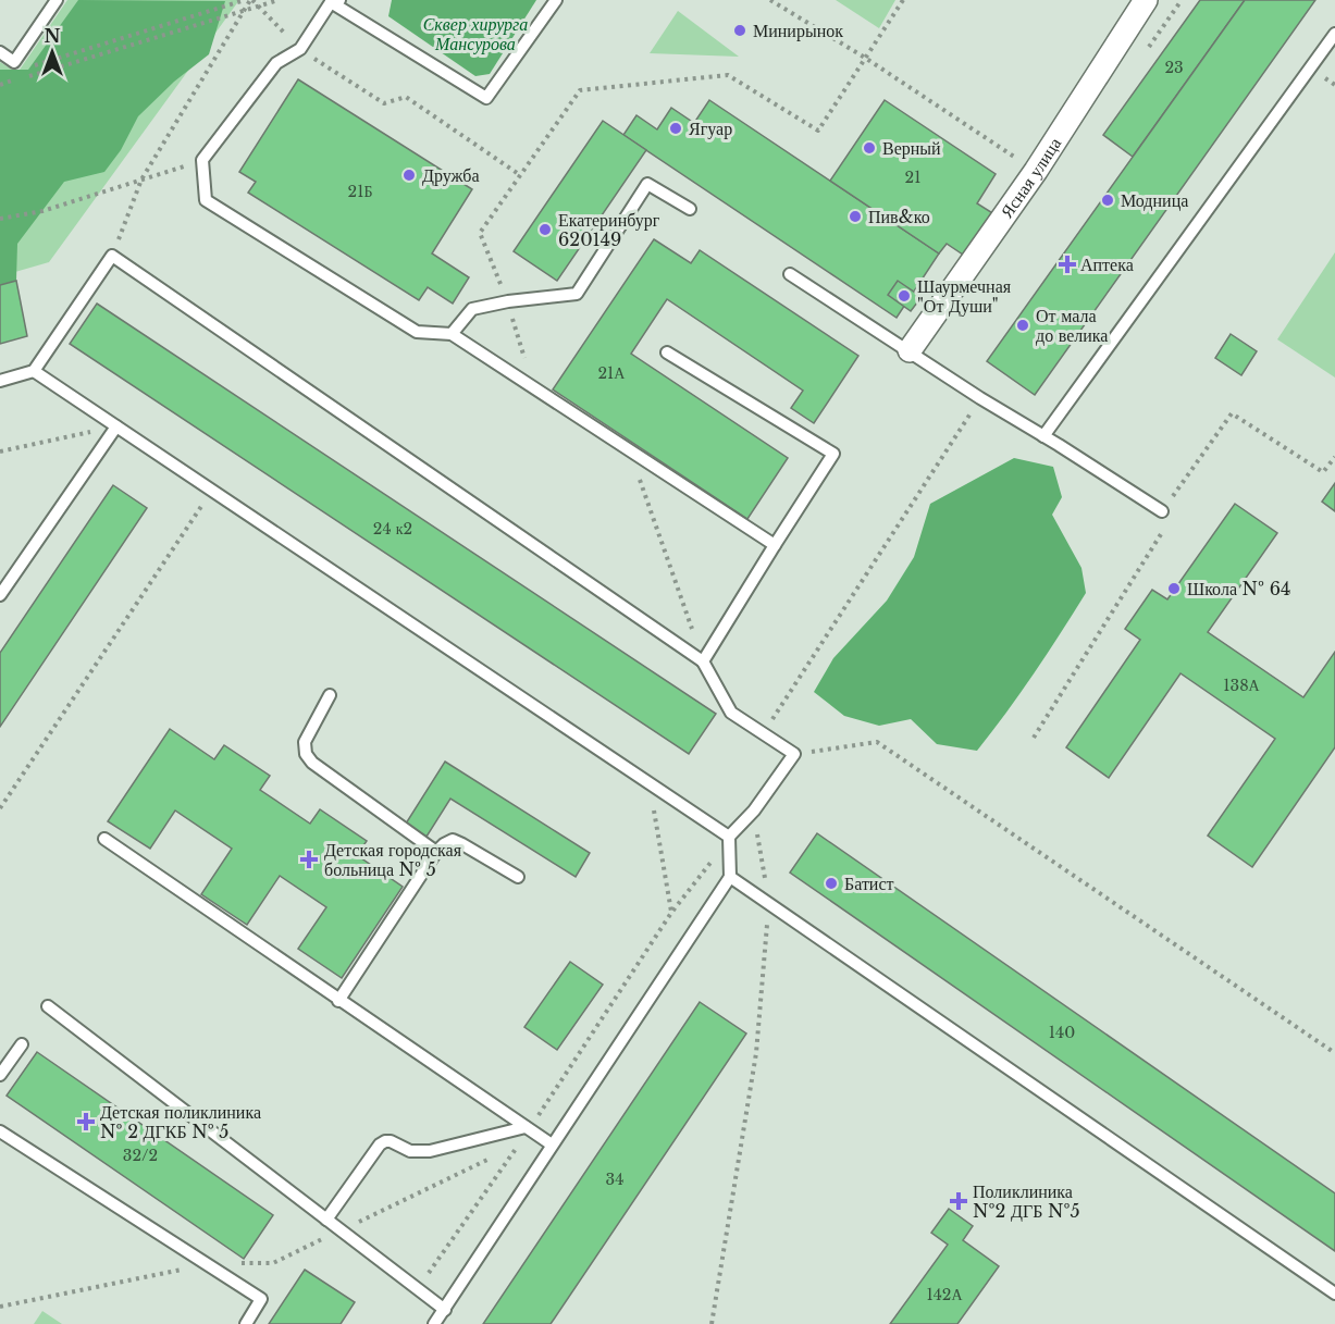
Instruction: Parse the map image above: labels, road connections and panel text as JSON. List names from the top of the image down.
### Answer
{
  "streets": {
    "street": ["Ясная улица"]
  },
  "parks": ["Сквер хирурга Мансурова"],
  "places": {
    "other": [
      "Минирынок",
      "Ягуар",
      "Верный",
      "Дружба",
      "Модница",
      "Пив&ко",
      "Екатеринбург 620149",
      "Шаурмечная \"От Души\"",
      "От мала до велика",
      "Школа № 64",
      "Батист"
    ],
    "health": [
      "Аптека",
      "Детская городская больница № 5",
      "Детская поликлиника № 2 ДГКБ № 5",
      "Поликлиника №2 ДГБ №5"
    ]
  },
  "house_numbers": [
    "23",
    "21",
    "21Б",
    "21А",
    "24 к2",
    "138А",
    "140",
    "32/2",
    "34",
    "142А"
  ],
  "north": "top"
}
